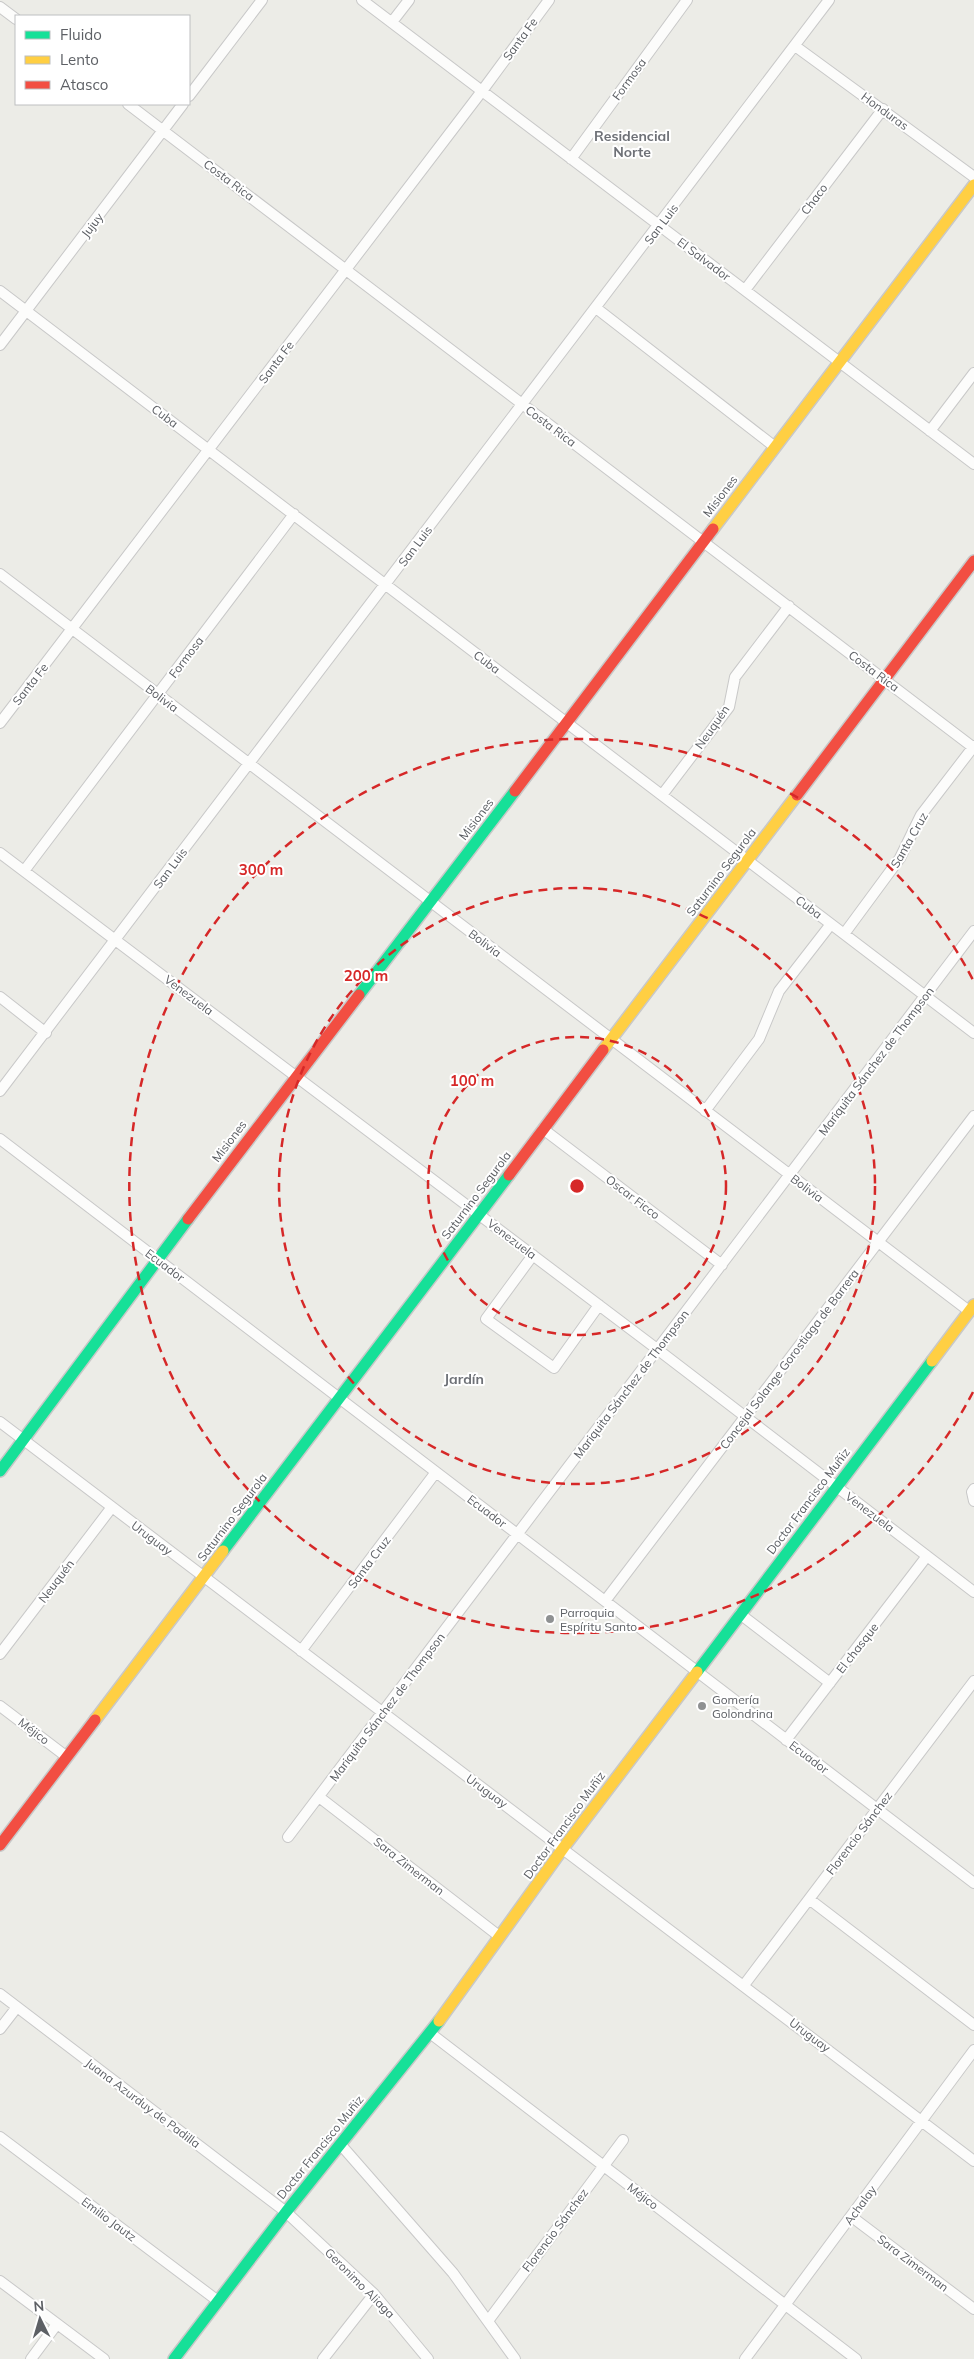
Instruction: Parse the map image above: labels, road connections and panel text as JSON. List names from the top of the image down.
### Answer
{
  "streets": {
    "street": [
      "Santa Fe",
      "Formosa",
      "Honduras",
      "Costa Rica",
      "Chaco",
      "San Luis",
      "Jujuy",
      "El Salvador",
      "Cuba",
      "Misiones",
      "Bolivia",
      "Neuquén",
      "Santa Cruz",
      "Saturnino Segurola",
      "Venezuela",
      "Mariquita Sánchez de Thompson",
      "Oscar Ficco",
      "Ecuador",
      "Concejal Solange Gorostiaga de Barrera",
      "Doctor Francisco Muñiz",
      "Uruguay",
      "El chasque",
      "Méjico",
      "Florencio Sánchez",
      "Sara Zimerman",
      "Juana Azurduy de Padilla",
      "Achalay",
      "Emilio Jautz",
      "Geronimo Aliaga"
    ]
  },
  "crossings": [
    ["Santa Fe", "Costa Rica"],
    ["Santa Fe", "El Salvador"],
    ["Santa Fe", "Cuba"],
    ["Santa Fe", "Bolivia"],
    ["Formosa", "El Salvador"],
    ["Formosa", "Cuba"],
    ["Formosa", "Bolivia"],
    ["Formosa", "Venezuela"],
    ["Honduras", "Chaco"],
    ["Honduras", "San Luis"],
    ["Costa Rica", "San Luis"],
    ["Costa Rica", "Jujuy"],
    ["Costa Rica", "Misiones"],
    ["Costa Rica", "Neuquén"],
    ["Costa Rica", "Santa Cruz"],
    ["Costa Rica", "Saturnino Segurola"],
    ["Chaco", "El Salvador"],
    ["San Luis", "El Salvador"],
    ["San Luis", "Cuba"],
    ["San Luis", "Bolivia"],
    ["San Luis", "Venezuela"],
    ["Jujuy", "Cuba"],
    ["El Salvador", "Misiones"],
    ["Cuba", "Misiones"],
    ["Cuba", "Neuquén"],
    ["Cuba", "Santa Cruz"],
    ["Cuba", "Saturnino Segurola"],
    ["Cuba", "Mariquita Sánchez de Thompson"],
    ["Misiones", "Bolivia"],
    ["Misiones", "Venezuela"],
    ["Misiones", "Ecuador"],
    ["Misiones", "Uruguay"],
    ["Bolivia", "Saturnino Segurola"],
    ["Bolivia", "Mariquita Sánchez de Thompson"],
    ["Bolivia", "Concejal Solange Gorostiaga de Barrera"],
    ["Bolivia", "Doctor Francisco Muñiz"],
    ["Neuquén", "Uruguay"],
    ["Santa Cruz", "Ecuador"],
    ["Santa Cruz", "Uruguay"],
    ["Saturnino Segurola", "Venezuela"],
    ["Saturnino Segurola", "Oscar Ficco"],
    ["Saturnino Segurola", "Ecuador"],
    ["Saturnino Segurola", "Uruguay"],
    ["Saturnino Segurola", "Méjico"],
    ["Venezuela", "Mariquita Sánchez de Thompson"],
    ["Venezuela", "Concejal Solange Gorostiaga de Barrera"],
    ["Venezuela", "Doctor Francisco Muñiz"],
    ["Venezuela", "El chasque"],
    ["Mariquita Sánchez de Thompson", "Oscar Ficco"],
    ["Mariquita Sánchez de Thompson", "Ecuador"],
    ["Mariquita Sánchez de Thompson", "Uruguay"],
    ["Mariquita Sánchez de Thompson", "Sara Zimerman"],
    ["Ecuador", "Concejal Solange Gorostiaga de Barrera"],
    ["Ecuador", "Doctor Francisco Muñiz"],
    ["Ecuador", "El chasque"],
    ["Ecuador", "Florencio Sánchez"],
    ["Doctor Francisco Muñiz", "Uruguay"],
    ["Doctor Francisco Muñiz", "Méjico"],
    ["Doctor Francisco Muñiz", "Sara Zimerman"],
    ["Doctor Francisco Muñiz", "Juana Azurduy de Padilla"],
    ["Doctor Francisco Muñiz", "Emilio Jautz"],
    ["Doctor Francisco Muñiz", "Geronimo Aliaga"],
    ["Uruguay", "Florencio Sánchez"],
    ["Uruguay", "Achalay"],
    ["Méjico", "Florencio Sánchez"],
    ["Méjico", "Achalay"],
    ["Sara Zimerman", "Achalay"],
    ["Juana Azurduy de Padilla", "Geronimo Aliaga"]
  ],
  "districts": ["Residencial Norte", "Jardín"],
  "places": ["Parroquia Espíritu Santo", "Gomería Golondrina"],
  "legend": ["Fluido", "Lento", "Atasco"],
  "north": "top",
  "rings": ["300 m", "200 m", "100 m"]
}
